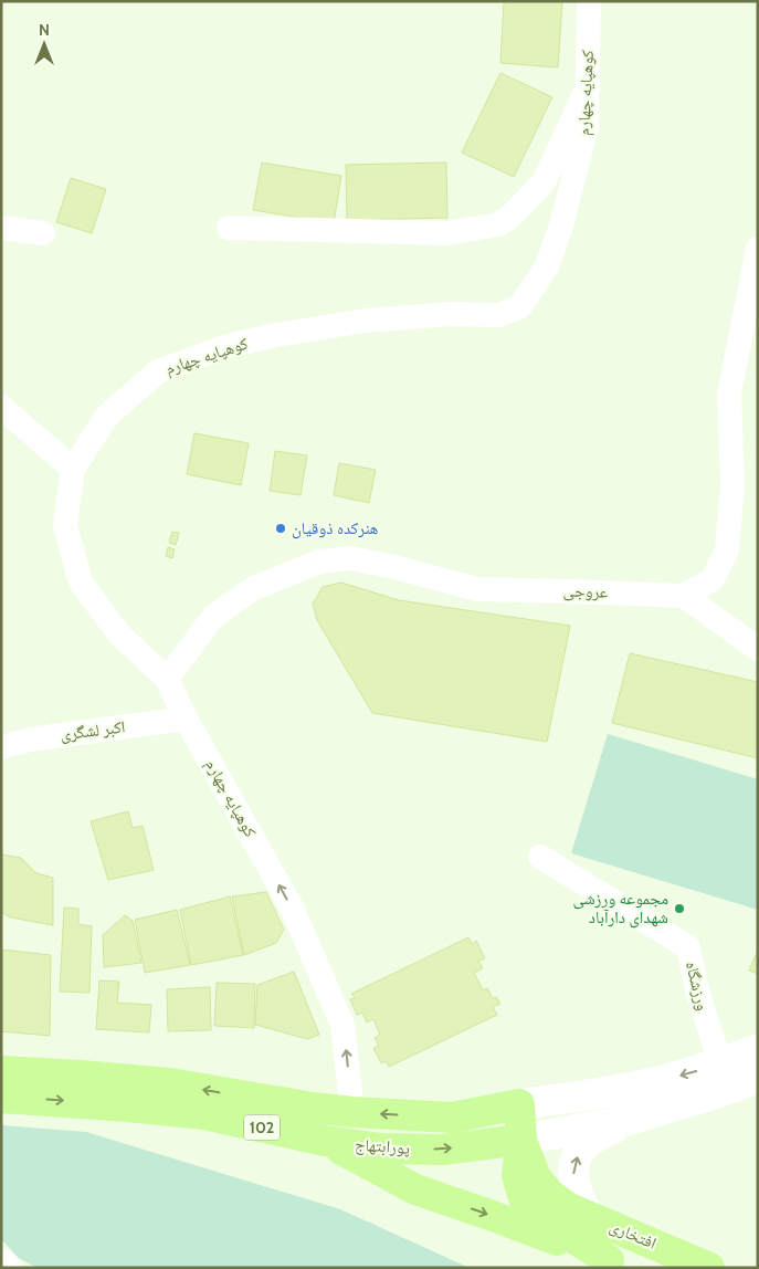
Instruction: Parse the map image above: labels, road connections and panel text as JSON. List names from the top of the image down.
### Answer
{
  "streets": {
    "main road": ["102", "پورابتهاج", "افتخاری"],
    "street": [
      "کوهپایه چهارم",
      "عروجی",
      "اکبر لشگری",
      "ورزشگاه"
    ]
  },
  "crossings": [
    ["کوهپایه چهارم", "عروجی"],
    ["کوهپایه چهارم", "اکبر لشگری"],
    ["کوهپایه چهارم", "پورابتهاج"],
    ["ورزشگاه", "پورابتهاج"],
    ["پورابتهاج", "افتخاری"]
  ],
  "places": ["هنرکده ذوقیان", "مجموعه ورزشی شهدای دارآباد"],
  "north": "top"
}
